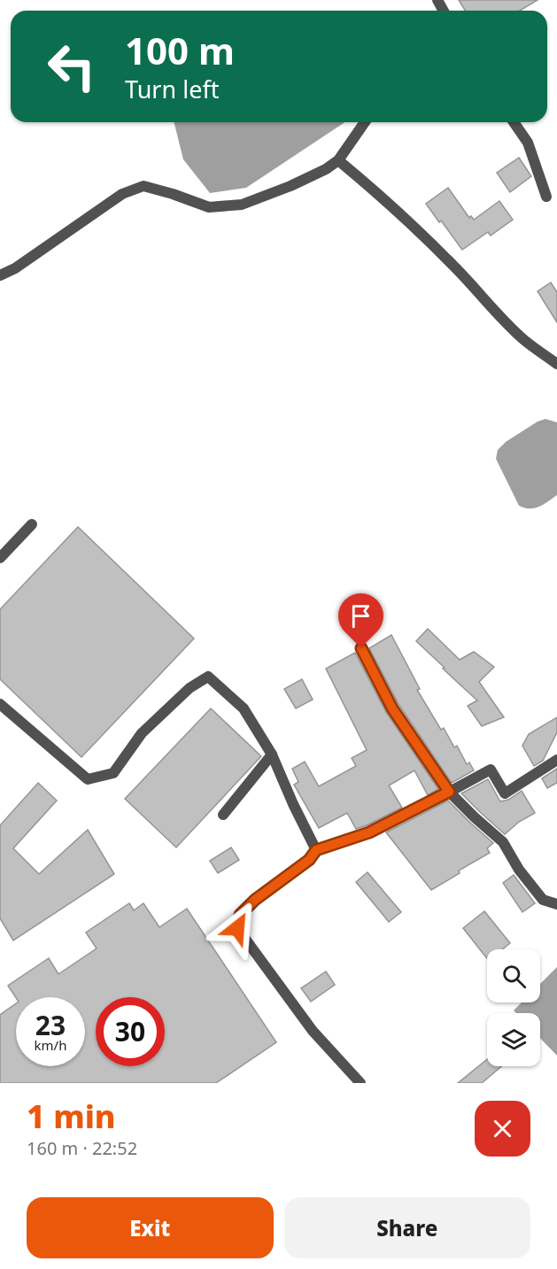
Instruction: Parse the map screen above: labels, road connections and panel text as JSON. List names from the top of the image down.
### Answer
{
  "page": {
    "turn": ["100 m", "Turn left"],
    "speed": "23 km/h",
    "limit": "30",
    "heading": ["1 min", "160 m · 22:52"],
    "buttons": ["Exit", "Share"]
  }
}
